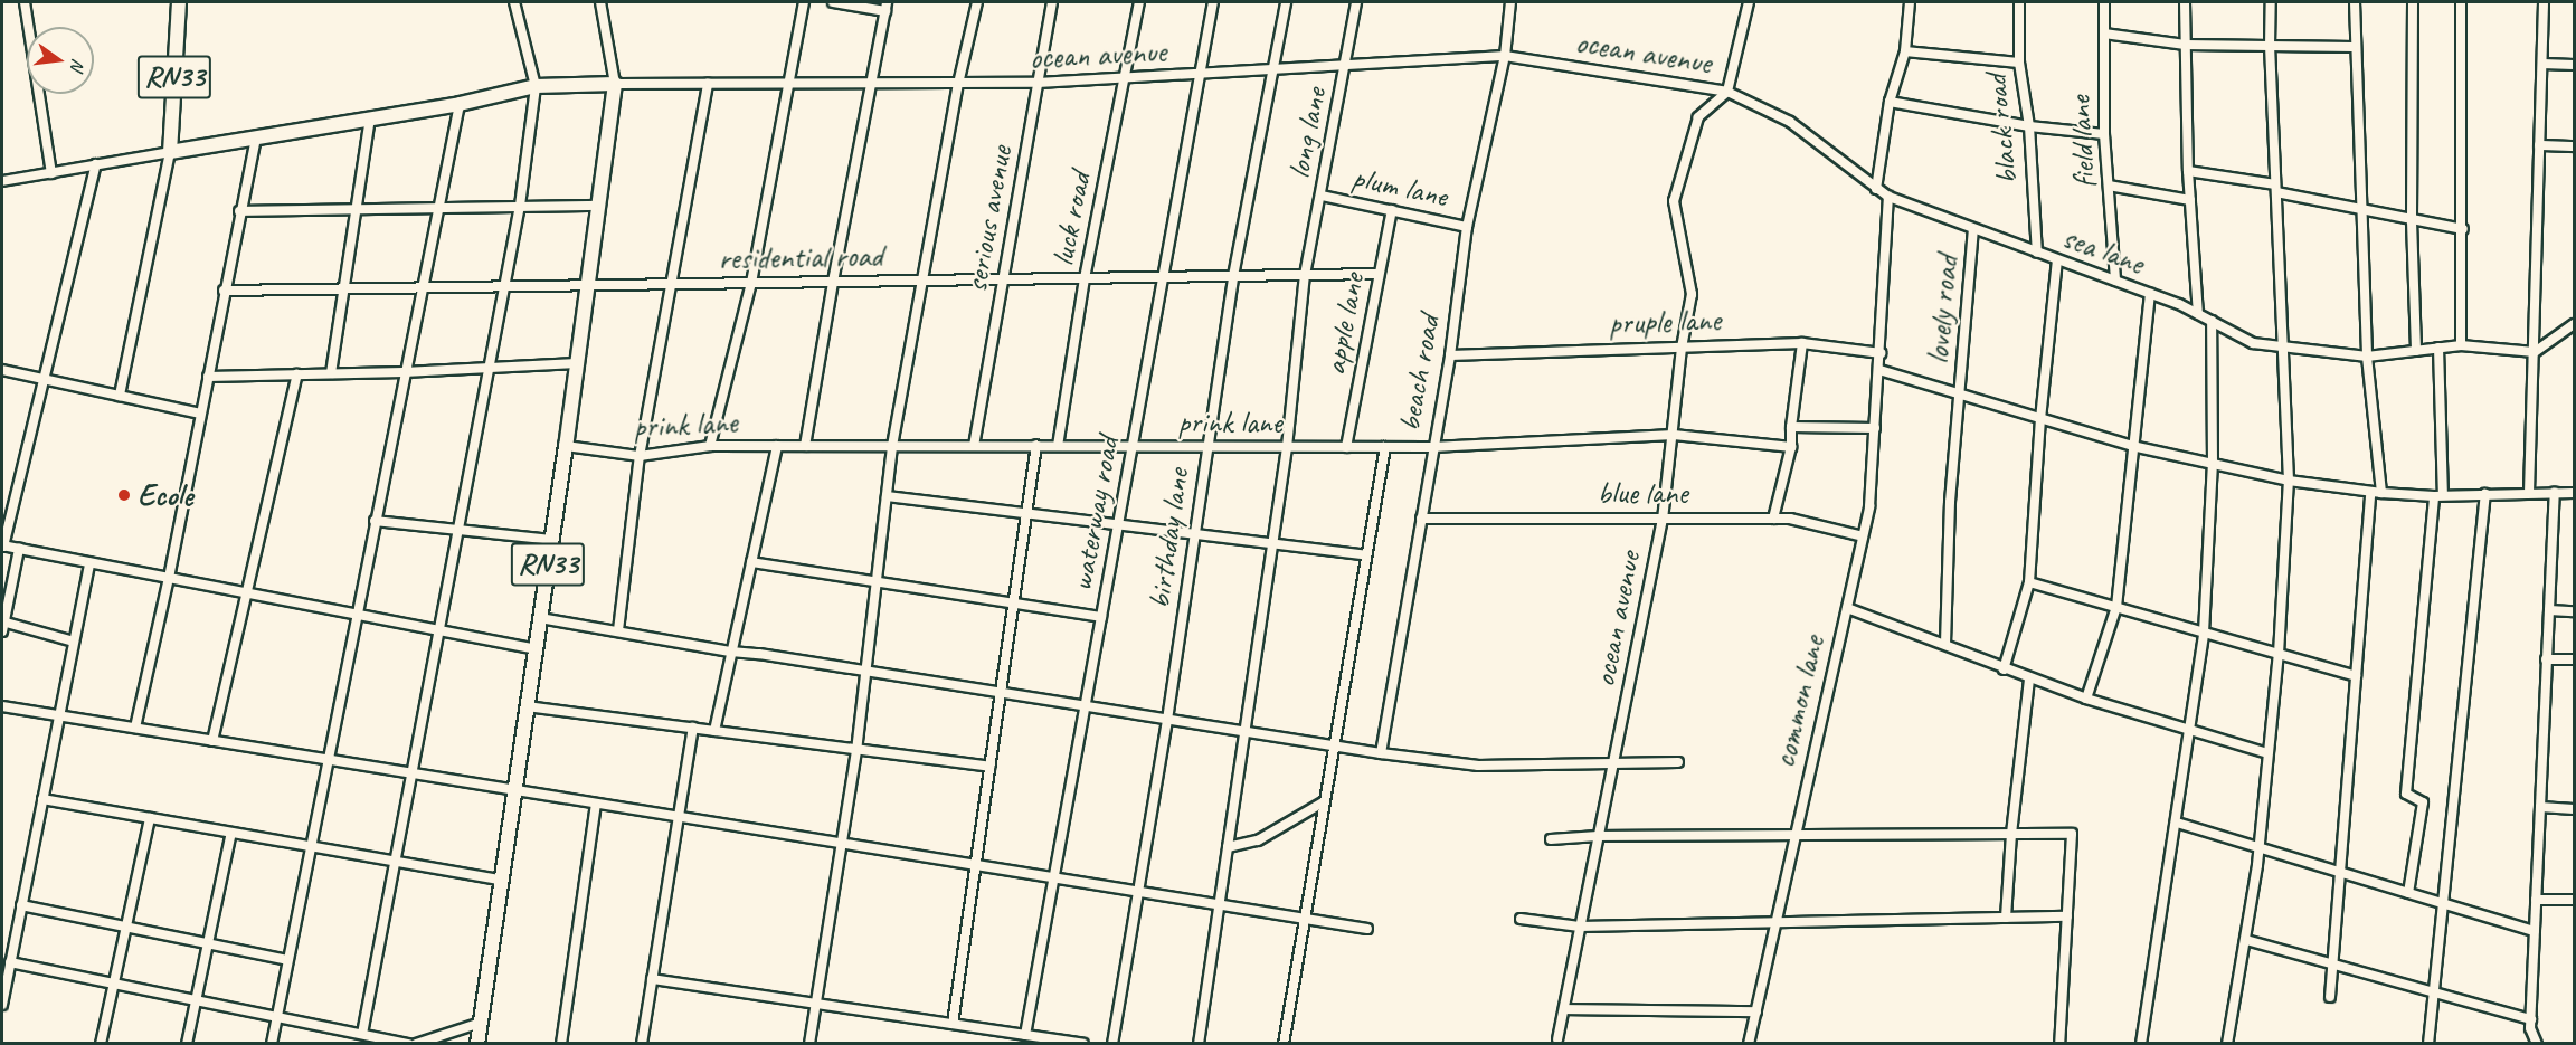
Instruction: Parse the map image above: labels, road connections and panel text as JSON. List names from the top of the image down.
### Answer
{
  "streets": {
    "main road": ["RN33"],
    "street": [
      "ocean avenue",
      "black road",
      "long lane",
      "field lane",
      "plum lane",
      "serious avenue",
      "luck road",
      "sea lane",
      "residential road",
      "lovely road",
      "pruple lane",
      "apple lane",
      "beach road",
      "prink lane",
      "blue lane",
      "waterway road",
      "birthday lane",
      "common lane"
    ]
  },
  "crossings": [
    ["ocean avenue", "RN33"],
    ["ocean avenue", "long lane"],
    ["ocean avenue", "serious avenue"],
    ["ocean avenue", "luck road"],
    ["ocean avenue", "sea lane"],
    ["ocean avenue", "pruple lane"],
    ["ocean avenue", "beach road"],
    ["ocean avenue", "prink lane"],
    ["ocean avenue", "blue lane"],
    ["ocean avenue", "waterway road"],
    ["ocean avenue", "birthday lane"],
    ["RN33", "residential road"],
    ["RN33", "prink lane"],
    ["black road", "sea lane"],
    ["long lane", "plum lane"],
    ["long lane", "residential road"],
    ["long lane", "prink lane"],
    ["field lane", "sea lane"],
    ["plum lane", "apple lane"],
    ["plum lane", "beach road"],
    ["serious avenue", "residential road"],
    ["serious avenue", "prink lane"],
    ["luck road", "residential road"],
    ["luck road", "prink lane"],
    ["sea lane", "lovely road"],
    ["sea lane", "common lane"],
    ["residential road", "apple lane"],
    ["residential road", "waterway road"],
    ["residential road", "birthday lane"],
    ["pruple lane", "beach road"],
    ["pruple lane", "common lane"],
    ["apple lane", "prink lane"],
    ["beach road", "prink lane"],
    ["beach road", "blue lane"],
    ["prink lane", "waterway road"],
    ["prink lane", "birthday lane"],
    ["blue lane", "common lane"]
  ],
  "places": ["Ecole"],
  "north": "right"
}
